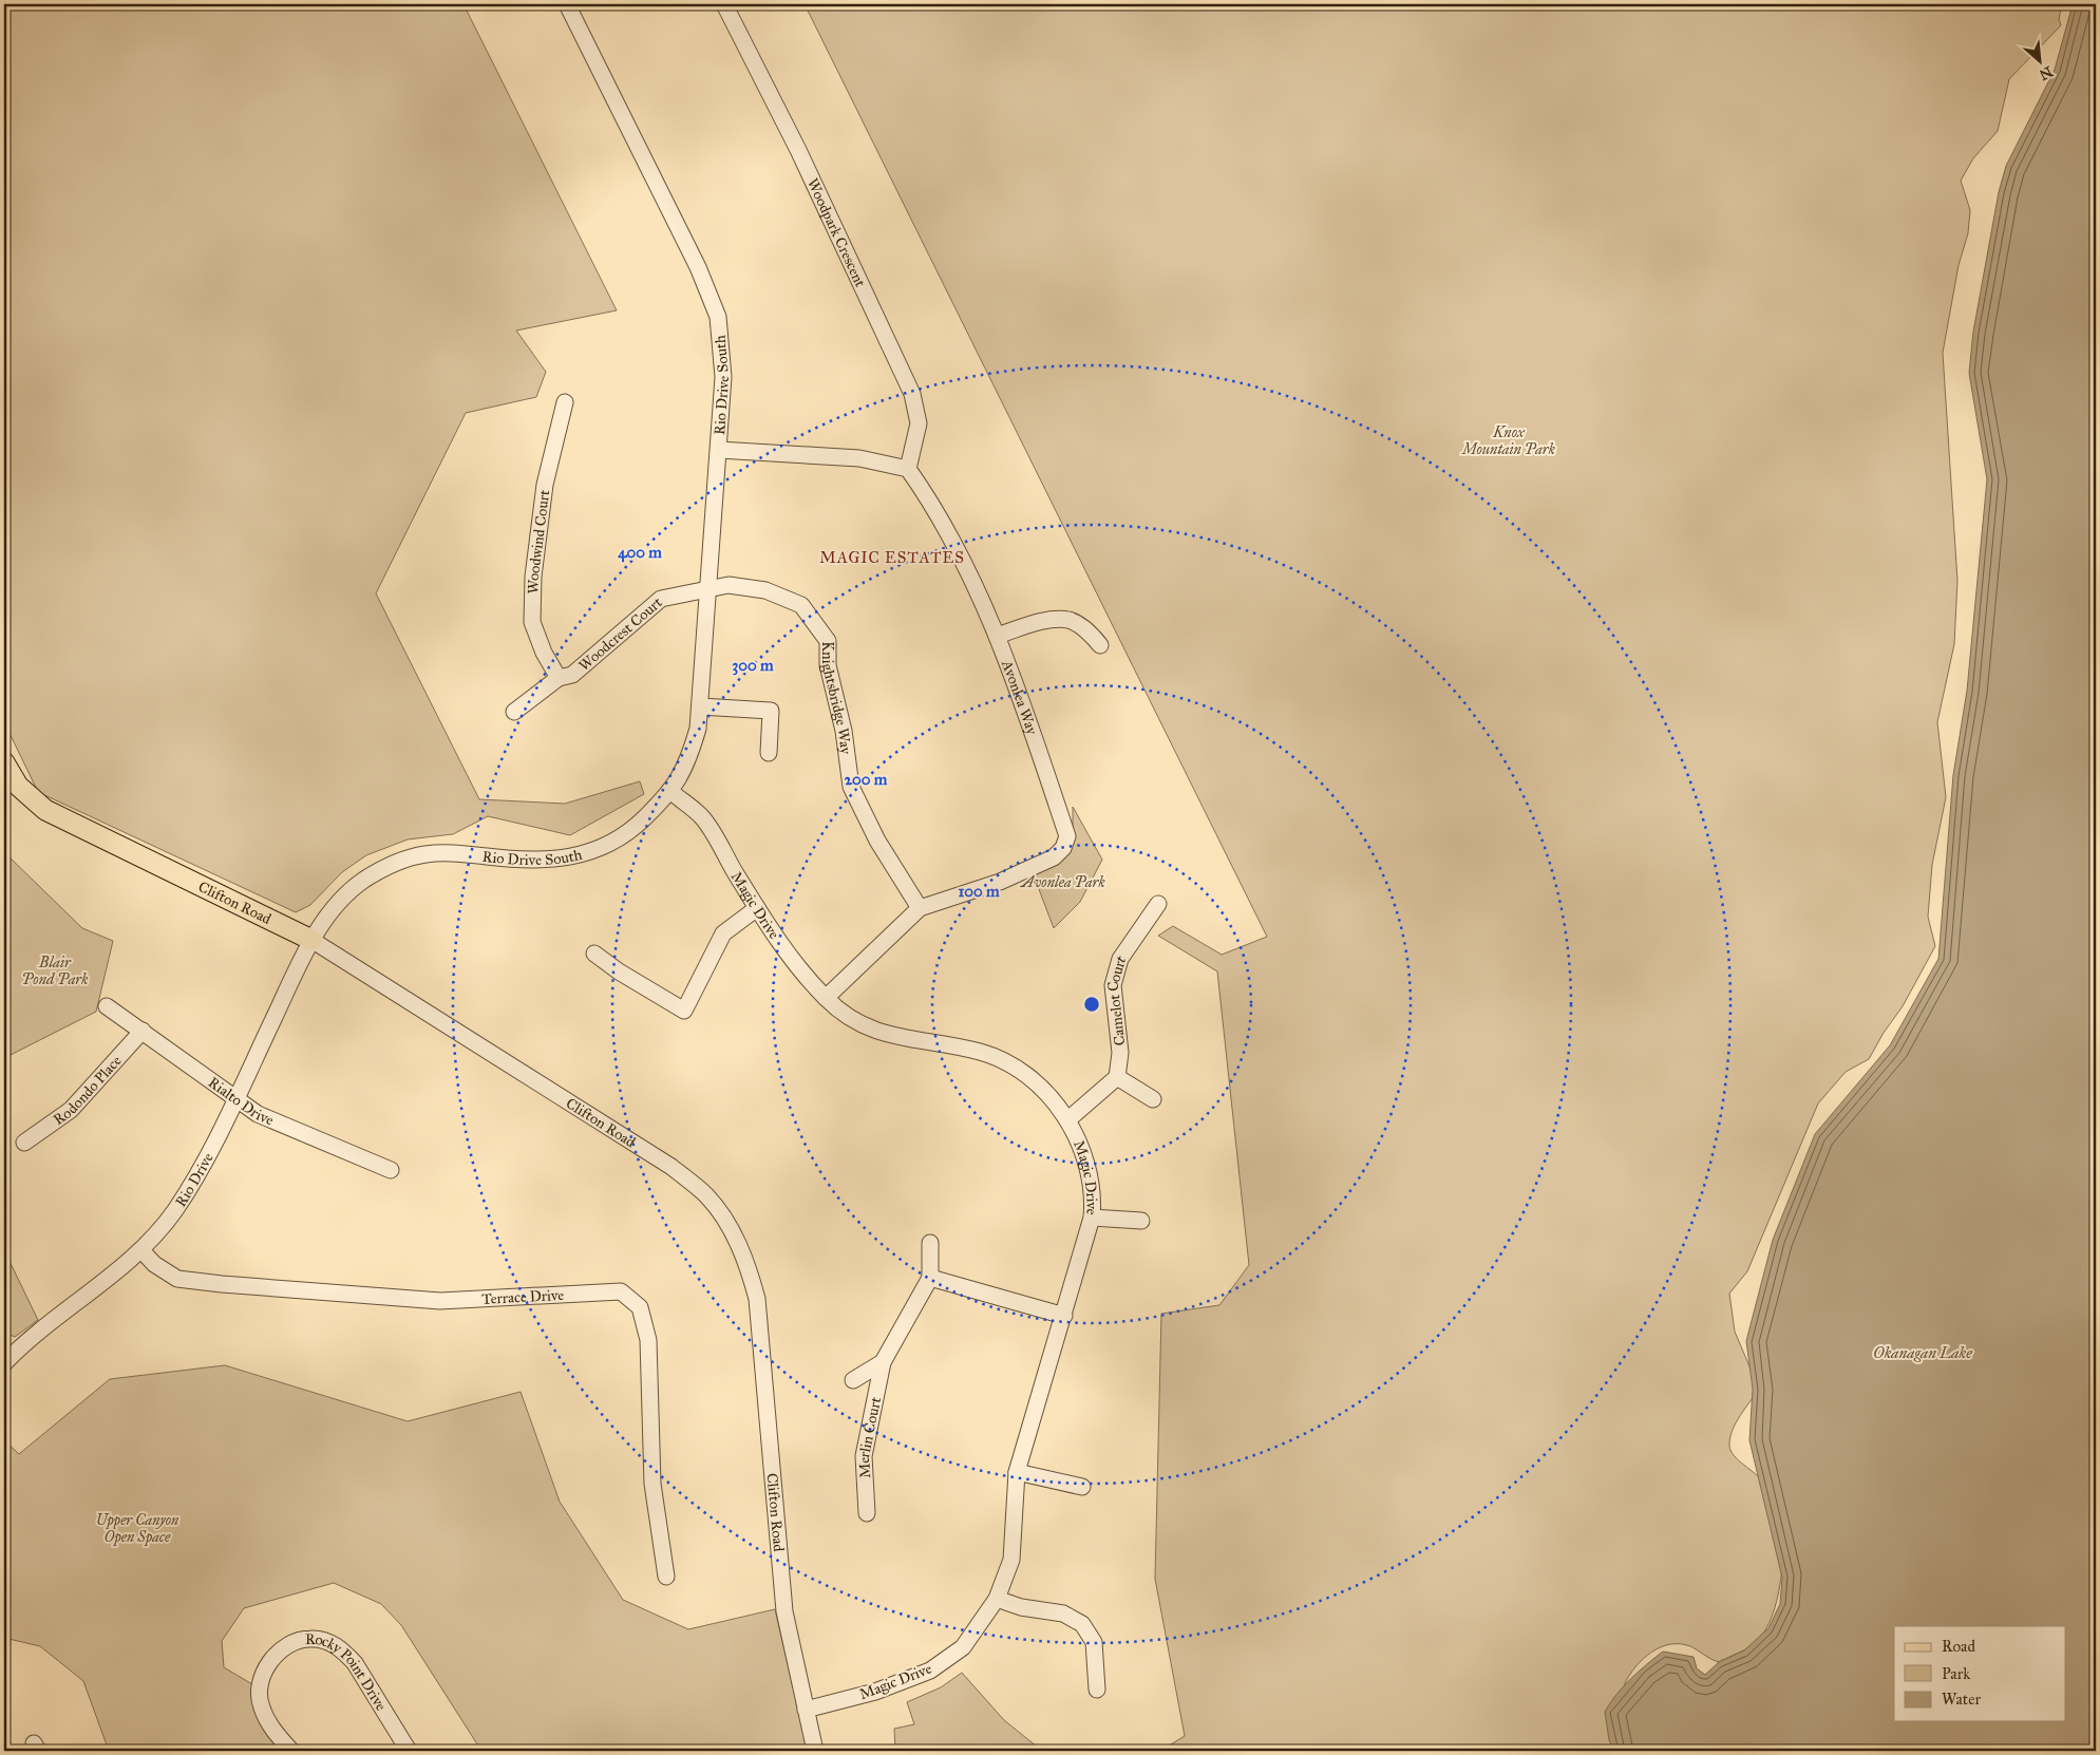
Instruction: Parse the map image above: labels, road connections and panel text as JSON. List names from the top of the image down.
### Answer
{
  "streets": {
    "main road": ["Clifton Road"],
    "street": [
      "Woodpark Crescent",
      "Rio Drive South",
      "Woodwind Court",
      "Woodcrest Court",
      "Knightsbridge Way",
      "Avonlea Way",
      "Magic Drive",
      "Camelot Court",
      "Rodondo Place",
      "Rialto Drive",
      "Rio Drive",
      "Terrace Drive",
      "Merlin Court",
      "Rocky Point Drive"
    ]
  },
  "crossings": [
    ["Woodpark Crescent", "Avonlea Way"],
    ["Rio Drive South", "Woodcrest Court"],
    ["Rio Drive South", "Knightsbridge Way"],
    ["Rio Drive South", "Clifton Road"],
    ["Rio Drive South", "Magic Drive"],
    ["Rio Drive South", "Rio Drive"],
    ["Woodwind Court", "Woodcrest Court"],
    ["Woodcrest Court", "Knightsbridge Way"],
    ["Knightsbridge Way", "Avonlea Way"],
    ["Avonlea Way", "Magic Drive"],
    ["Clifton Road", "Magic Drive"],
    ["Clifton Road", "Rio Drive"],
    ["Rodondo Place", "Rialto Drive"],
    ["Rialto Drive", "Rio Drive"],
    ["Rio Drive", "Terrace Drive"]
  ],
  "districts": ["MAGIC ESTATES"],
  "water": ["Okanagan Lake"],
  "parks": [
    "Knox Mountain Park",
    "Avonlea Park",
    "Blair Pond Park",
    "Upper Canyon Open Space"
  ],
  "legend": ["Road", "Park", "Water"],
  "north": "bottom right",
  "rings": [
    "400 m",
    "300 m",
    "200 m",
    "100 m"
  ]
}
